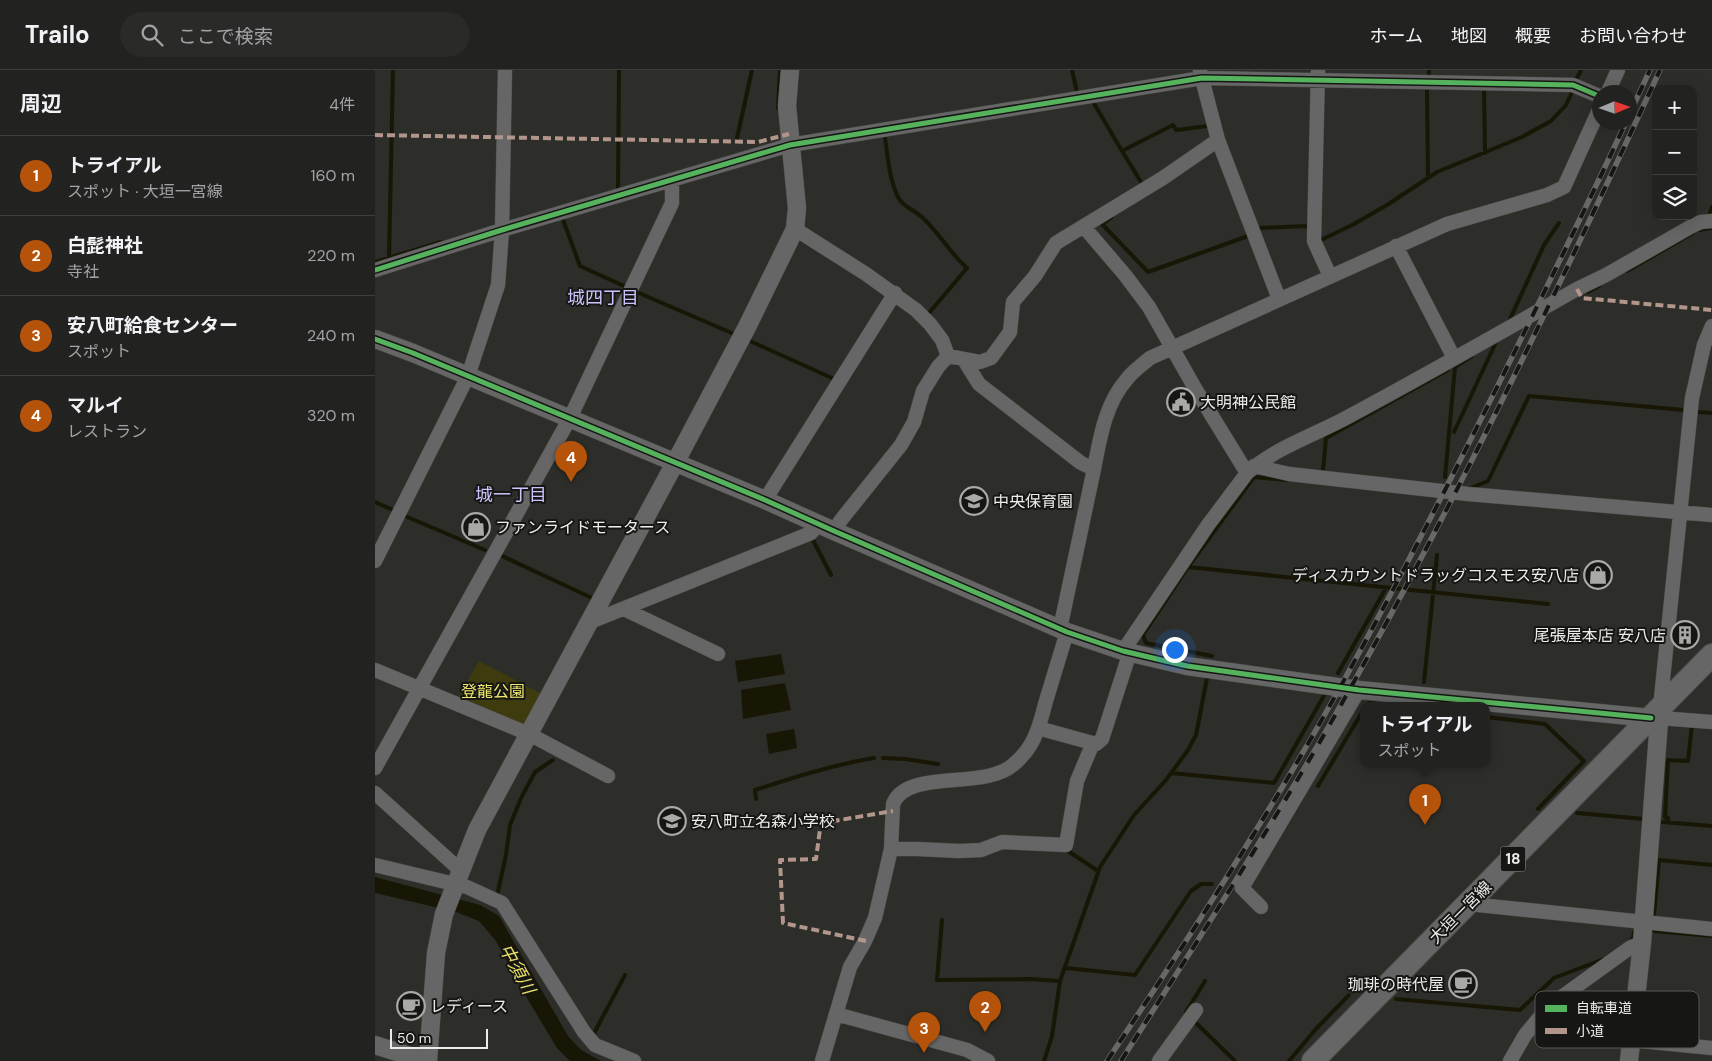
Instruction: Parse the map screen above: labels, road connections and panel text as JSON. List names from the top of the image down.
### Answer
{
  "streets": {
    "main road": ["18", "大垣一宮線"]
  },
  "districts": ["城四丁目", "城一丁目"],
  "water": ["中須川"],
  "parks": ["登龍公園"],
  "places": {
    "public building": ["大明神公民館"],
    "school or university": ["中央保育園", "安八町立名森小学校"],
    "shop": ["ファンライドモータース", "ディスカウントドラッグコスモス安八店"],
    "building": ["尾張屋本店 安八店"],
    "cafe": ["珈琲の時代屋", "レディース"]
  },
  "legend": ["自転車道", "小道"],
  "scale_bar": "50 m",
  "north": "right",
  "page": {
    "header": "Trailo",
    "search": "ここで検索",
    "nav": [
      "ホーム",
      "地図",
      "概要",
      "お問い合わせ"
    ],
    "heading": ["周辺", "4件"],
    "map_buttons": ["+", "−"],
    "list": [
      {
        "mark": "1",
        "name": "トライアル",
        "note": "スポット · 大垣一宮線",
        "value": "160 m"
      },
      {
        "mark": "2",
        "name": "白髭神社",
        "note": "寺社",
        "value": "220 m"
      },
      {
        "mark": "3",
        "name": "安八町給食センター",
        "note": "スポット",
        "value": "240 m"
      },
      {
        "mark": "4",
        "name": "マルイ",
        "note": "レストラン",
        "value": "320 m"
      }
    ],
    "pins": [
      "4",
      "1",
      "2",
      "3"
    ],
    "popup": ["トライアル", "スポット"],
    "scale": "50 m"
  }
}
